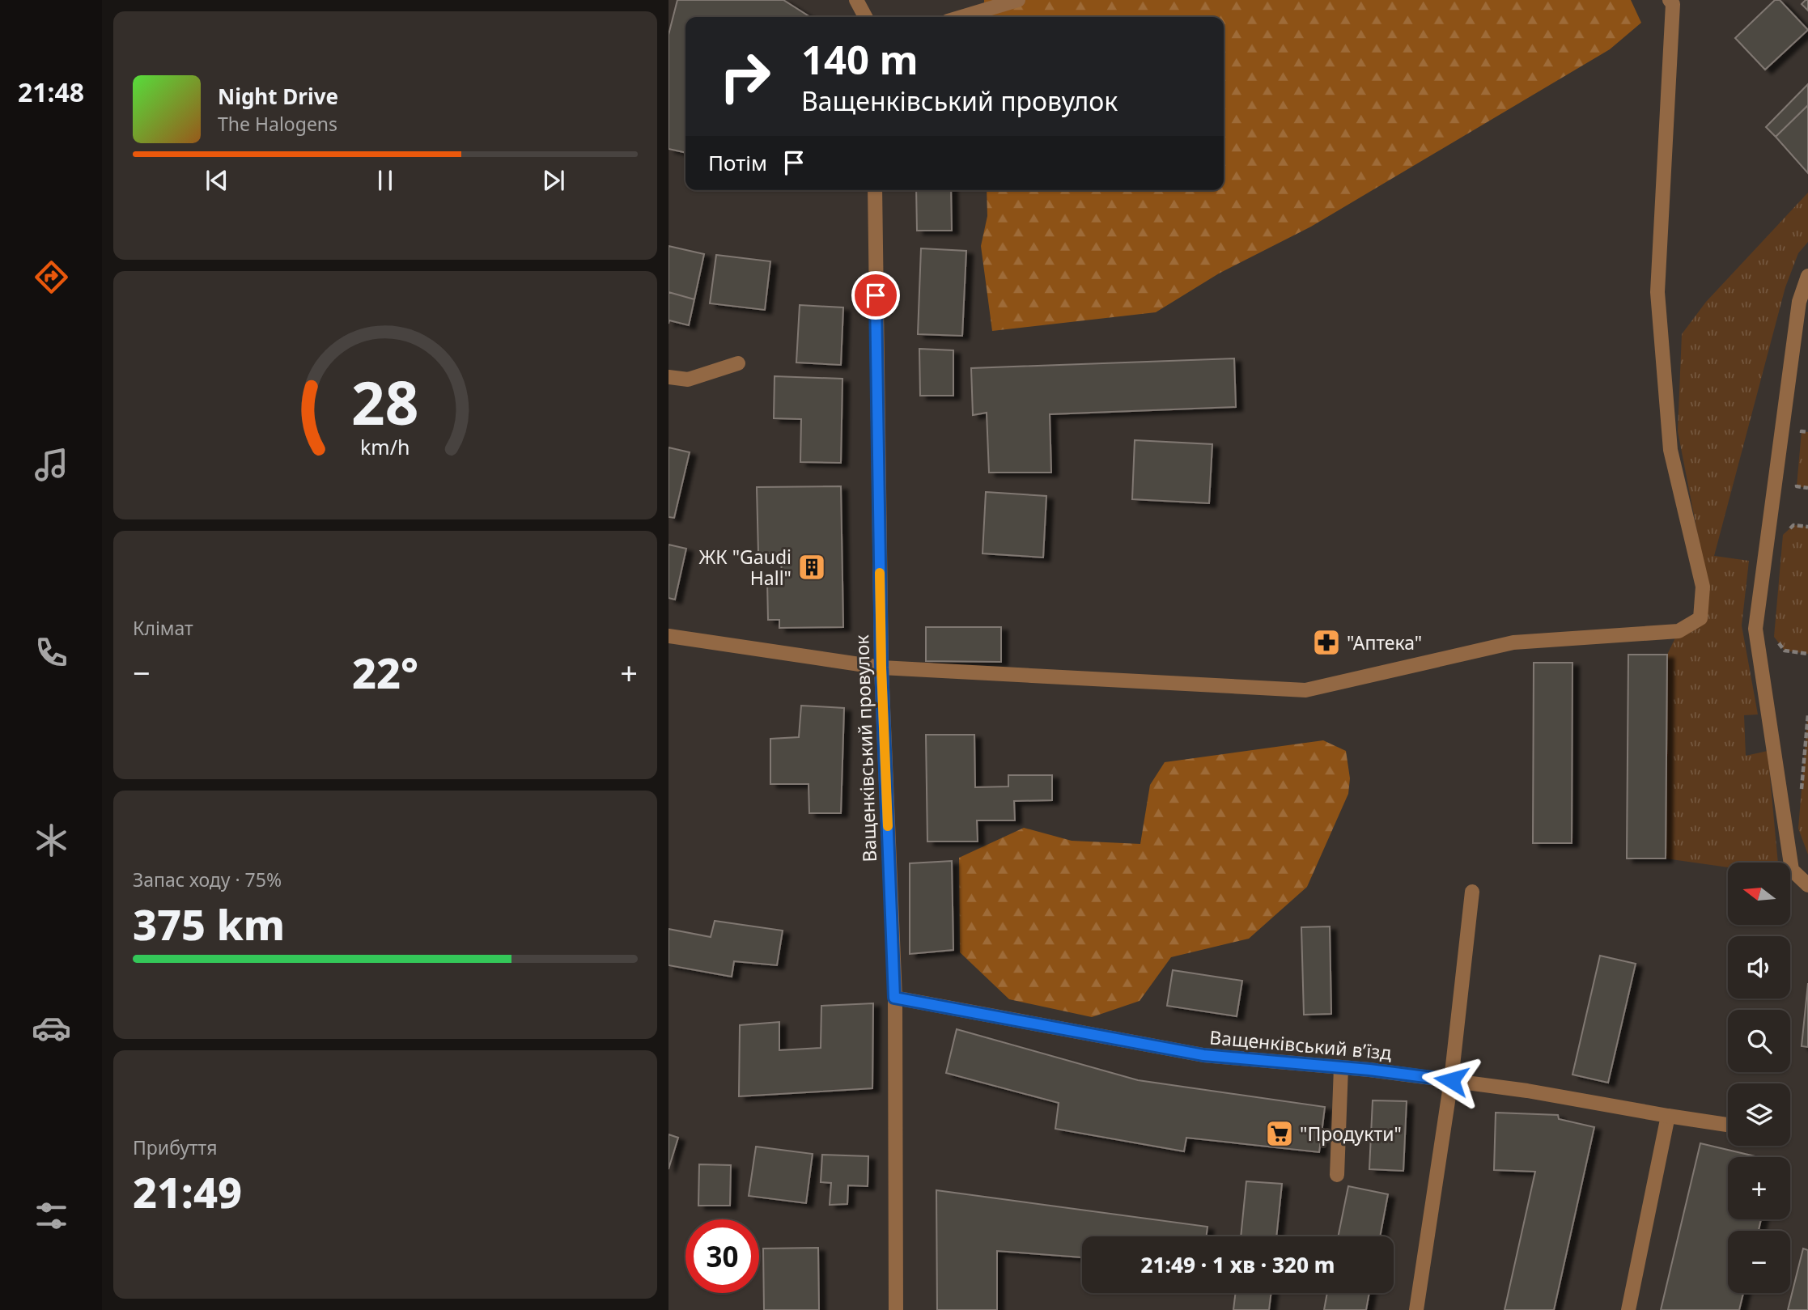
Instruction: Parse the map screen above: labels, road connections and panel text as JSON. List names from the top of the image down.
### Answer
{
  "streets": {
    "street": ["Ващенківський провулок", "Ващенківський в’їзд"]
  },
  "crossings": [
    ["Ващенківський провулок", "Ващенківський в’їзд"]
  ],
  "places": {
    "building": ["ЖК \"Gaudi Hall\""],
    "pharmacy": ["\"Аптека\""],
    "supermarket": ["\"Продукти\""]
  },
  "north": "left",
  "page": {
    "tabs": "21:48",
    "turn": ["140 m", "Ващенківський провулок"],
    "song": ["Night Drive", "The Halogens"],
    "then": "Потім",
    "tile": [
      "Клімат",
      ["Запас ходу · 75%", "375 km"],
      ["Прибуття", "21:49"]
    ],
    "heat": ["−", "22°", "+"],
    "map_buttons": ["+", "−"],
    "limit": "30",
    "trip": "21:49 · 1 хв · 320 m",
    "gauge": ["28", "km/h"]
  }
}
